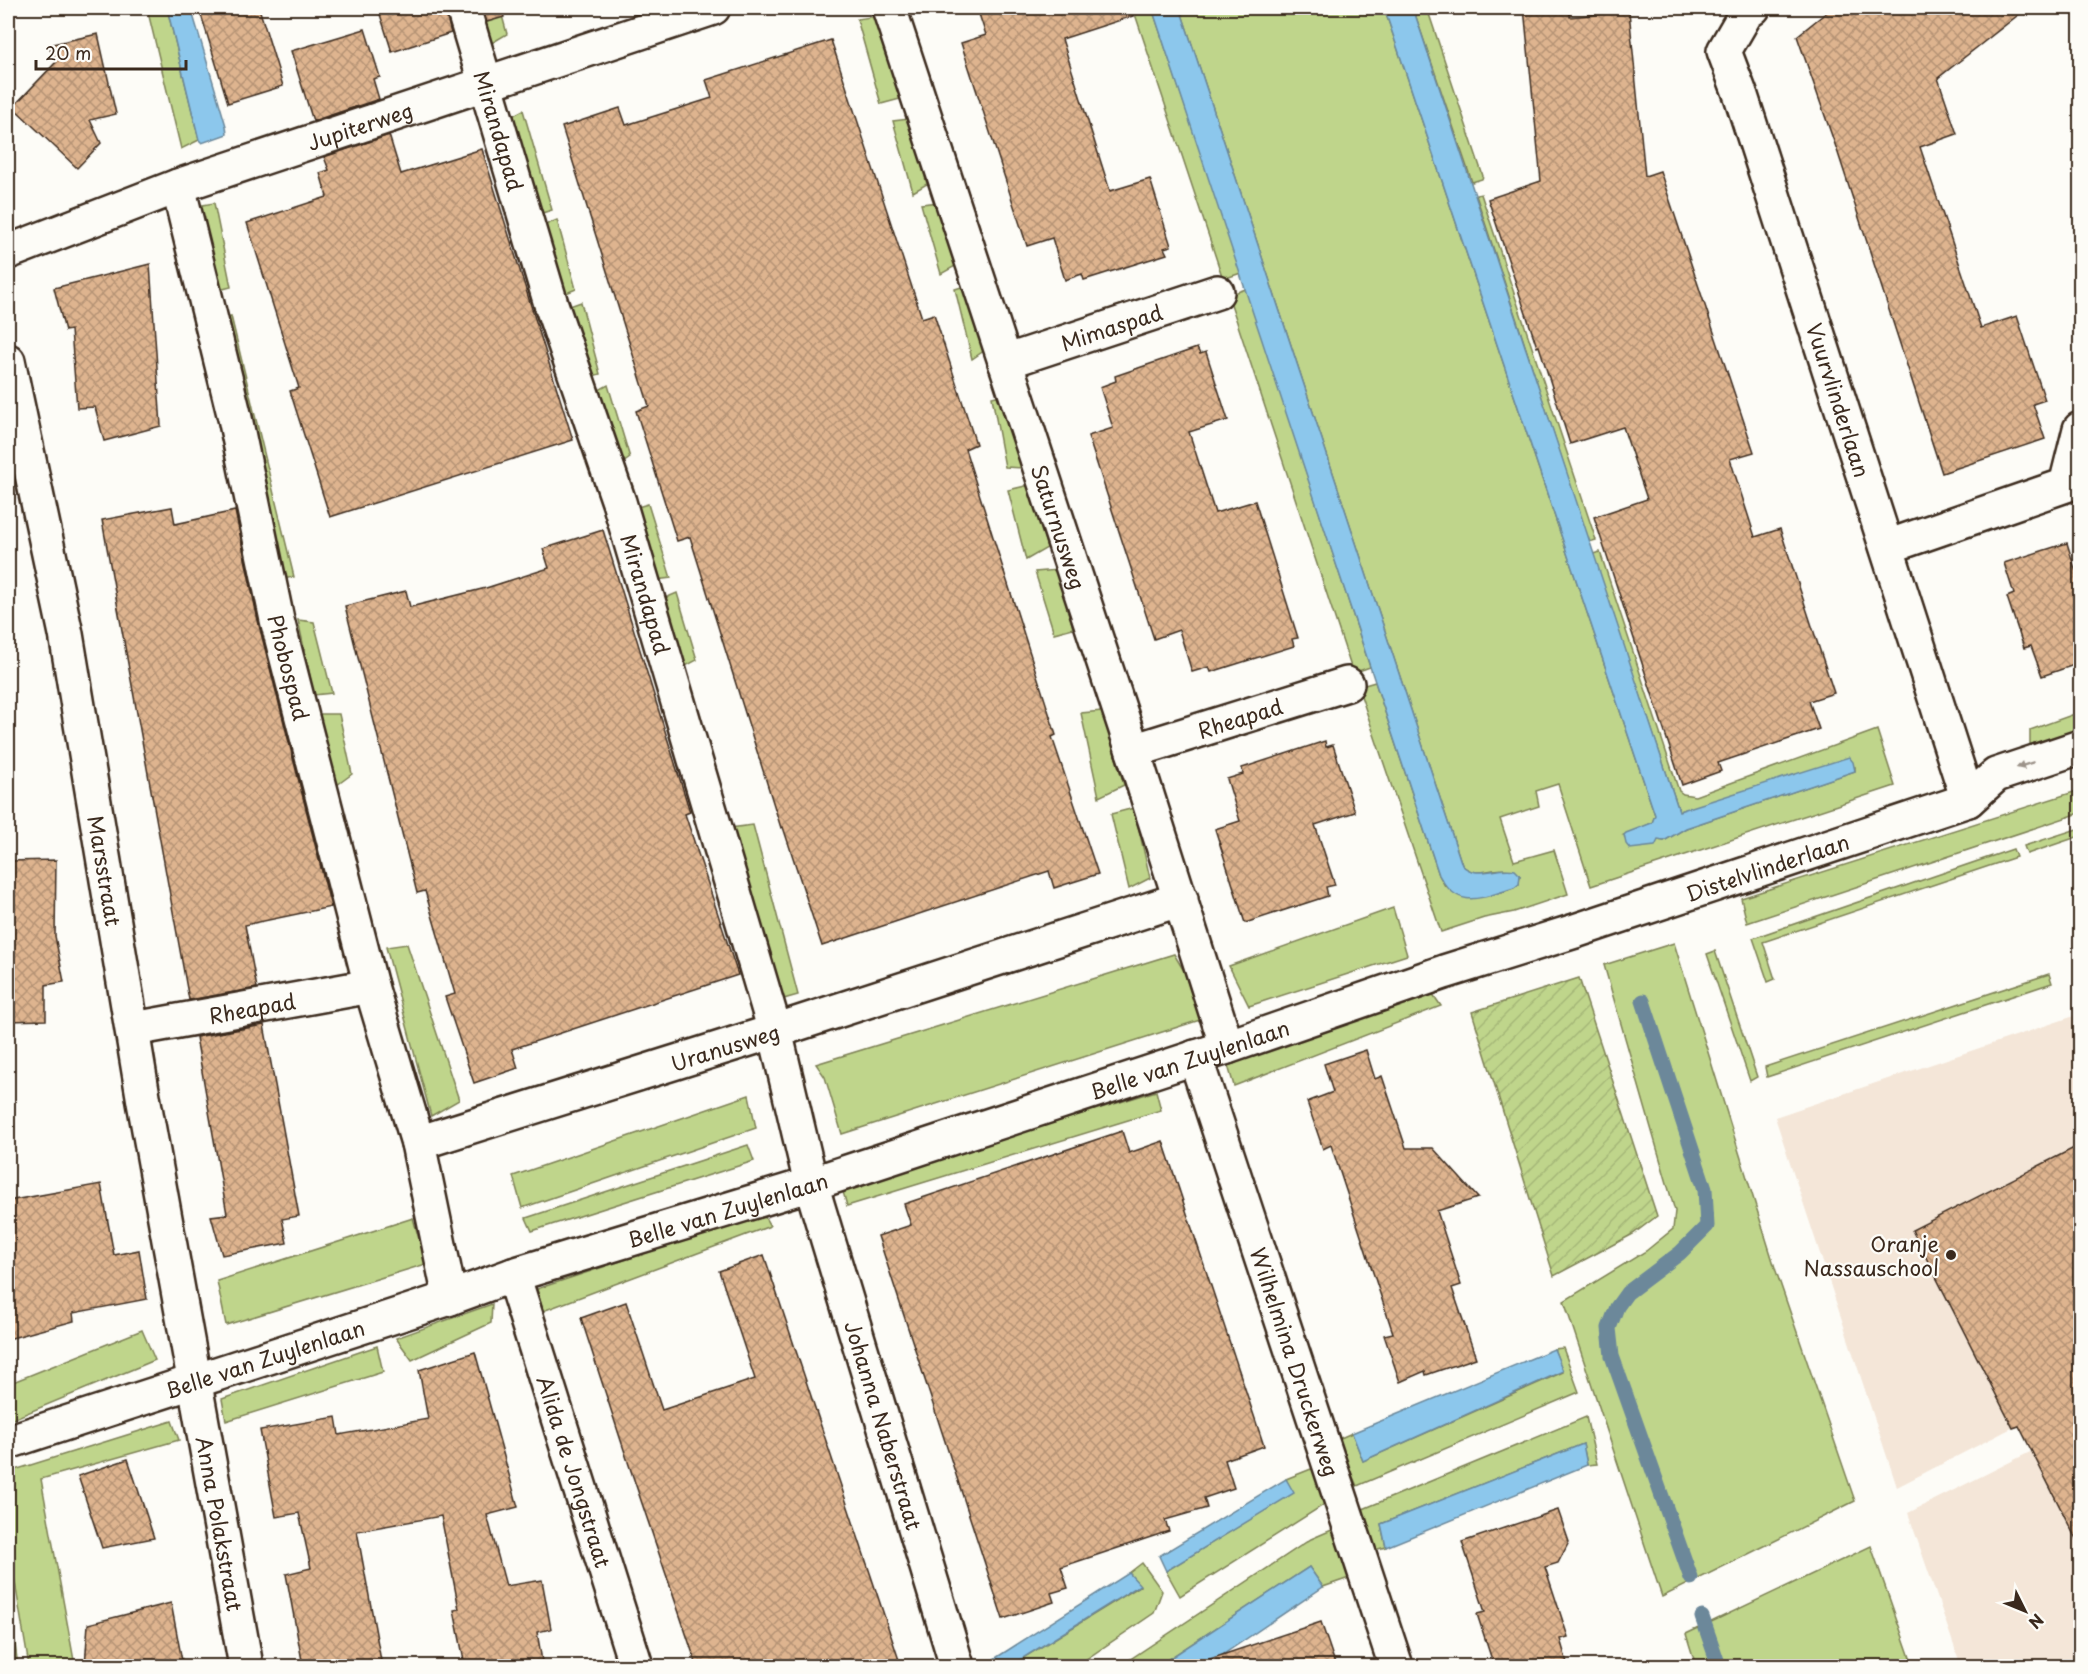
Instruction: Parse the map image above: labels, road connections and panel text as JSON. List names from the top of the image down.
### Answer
{
  "streets": {
    "street": [
      "Jupiterweg",
      "Mirandapad",
      "Mimaspad",
      "Vuurvlinderlaan",
      "Saturnusweg",
      "Phobospad",
      "Rheapad",
      "Distelvlinderlaan",
      "Marsstraat",
      "Uranusweg",
      "Belle van Zuylenlaan",
      "Wilhelmina Druckerweg",
      "Johanna Naberstraat",
      "Alida de Jongstraat",
      "Anna Polakstraat"
    ]
  },
  "crossings": [
    ["Jupiterweg", "Mirandapad"],
    ["Jupiterweg", "Phobospad"],
    ["Mirandapad", "Uranusweg"],
    ["Mirandapad", "Belle van Zuylenlaan"],
    ["Mirandapad", "Johanna Naberstraat"],
    ["Mimaspad", "Saturnusweg"],
    ["Vuurvlinderlaan", "Distelvlinderlaan"],
    ["Saturnusweg", "Rheapad"],
    ["Saturnusweg", "Uranusweg"],
    ["Saturnusweg", "Belle van Zuylenlaan"],
    ["Phobospad", "Rheapad"],
    ["Phobospad", "Uranusweg"],
    ["Rheapad", "Marsstraat"],
    ["Distelvlinderlaan", "Belle van Zuylenlaan"],
    ["Marsstraat", "Belle van Zuylenlaan"],
    ["Marsstraat", "Anna Polakstraat"],
    ["Belle van Zuylenlaan", "Wilhelmina Druckerweg"],
    ["Belle van Zuylenlaan", "Johanna Naberstraat"],
    ["Belle van Zuylenlaan", "Alida de Jongstraat"],
    ["Belle van Zuylenlaan", "Anna Polakstraat"]
  ],
  "places": ["Oranje Nassauschool"],
  "scale_bar": "20 m",
  "north": "bottom right"
}
